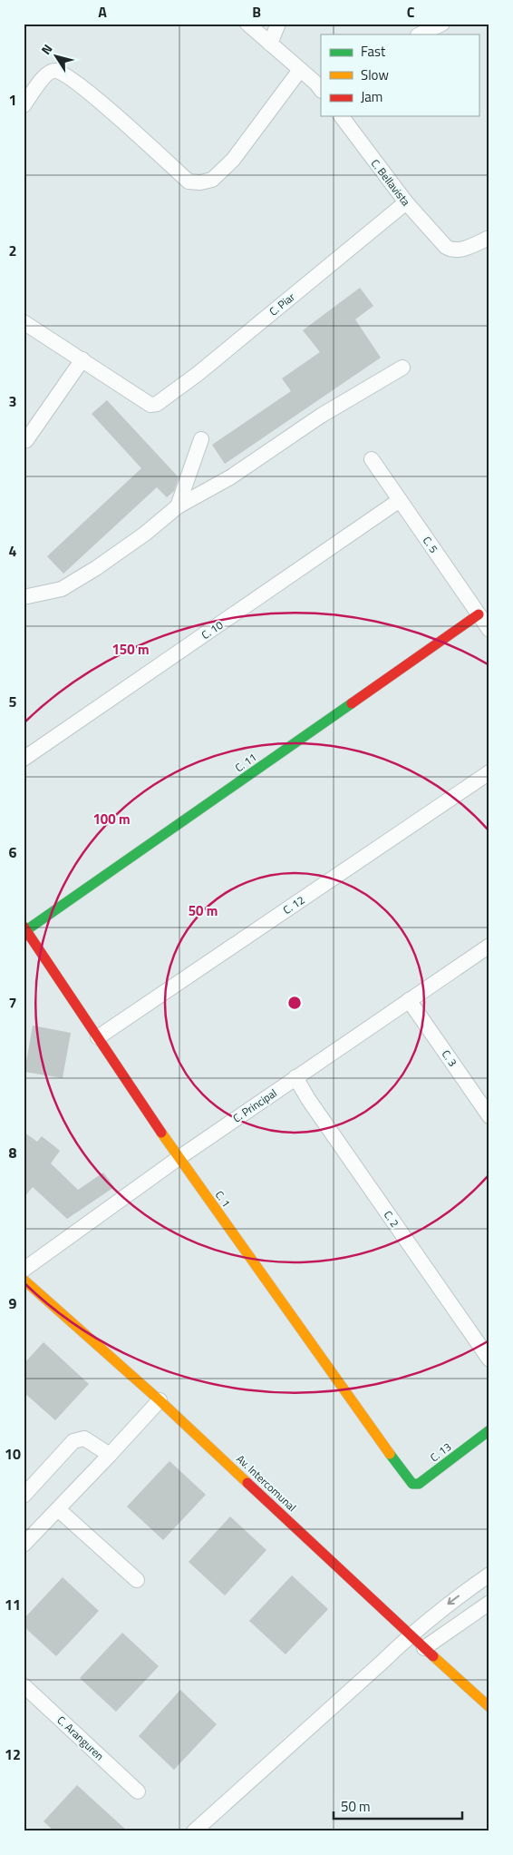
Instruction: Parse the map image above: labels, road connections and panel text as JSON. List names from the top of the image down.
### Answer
{
  "streets": {
    "street": [
      "C. Bellavista",
      "C. Piar",
      "C. 5",
      "C. 10",
      "C. 11",
      "C. 12",
      "C. 3",
      "C. Principal",
      "C. 1",
      "C. 2",
      "C. 13",
      "Av. Intercomunal",
      "C. Aranguren"
    ]
  },
  "crossings": [
    ["C. Bellavista", "C. Piar"],
    ["C. 5", "C. 10"],
    ["C. 5", "C. 11"],
    ["C. 11", "C. 1"],
    ["C. 12", "C. 1"],
    ["C. 3", "C. Principal"],
    ["C. Principal", "C. 1"],
    ["C. Principal", "C. 2"],
    ["C. 1", "C. 13"]
  ],
  "legend": ["Fast", "Slow", "Jam"],
  "scale_bar": "50 m",
  "north": "top left",
  "grid": {
    "columns": ["A", "B", "C"],
    "rows": [
      "1",
      "2",
      "3",
      "4",
      "5",
      "6",
      "7",
      "8",
      "9",
      "10",
      "11",
      "12"
    ]
  },
  "rings": ["150 m", "100 m", "50 m"]
}
